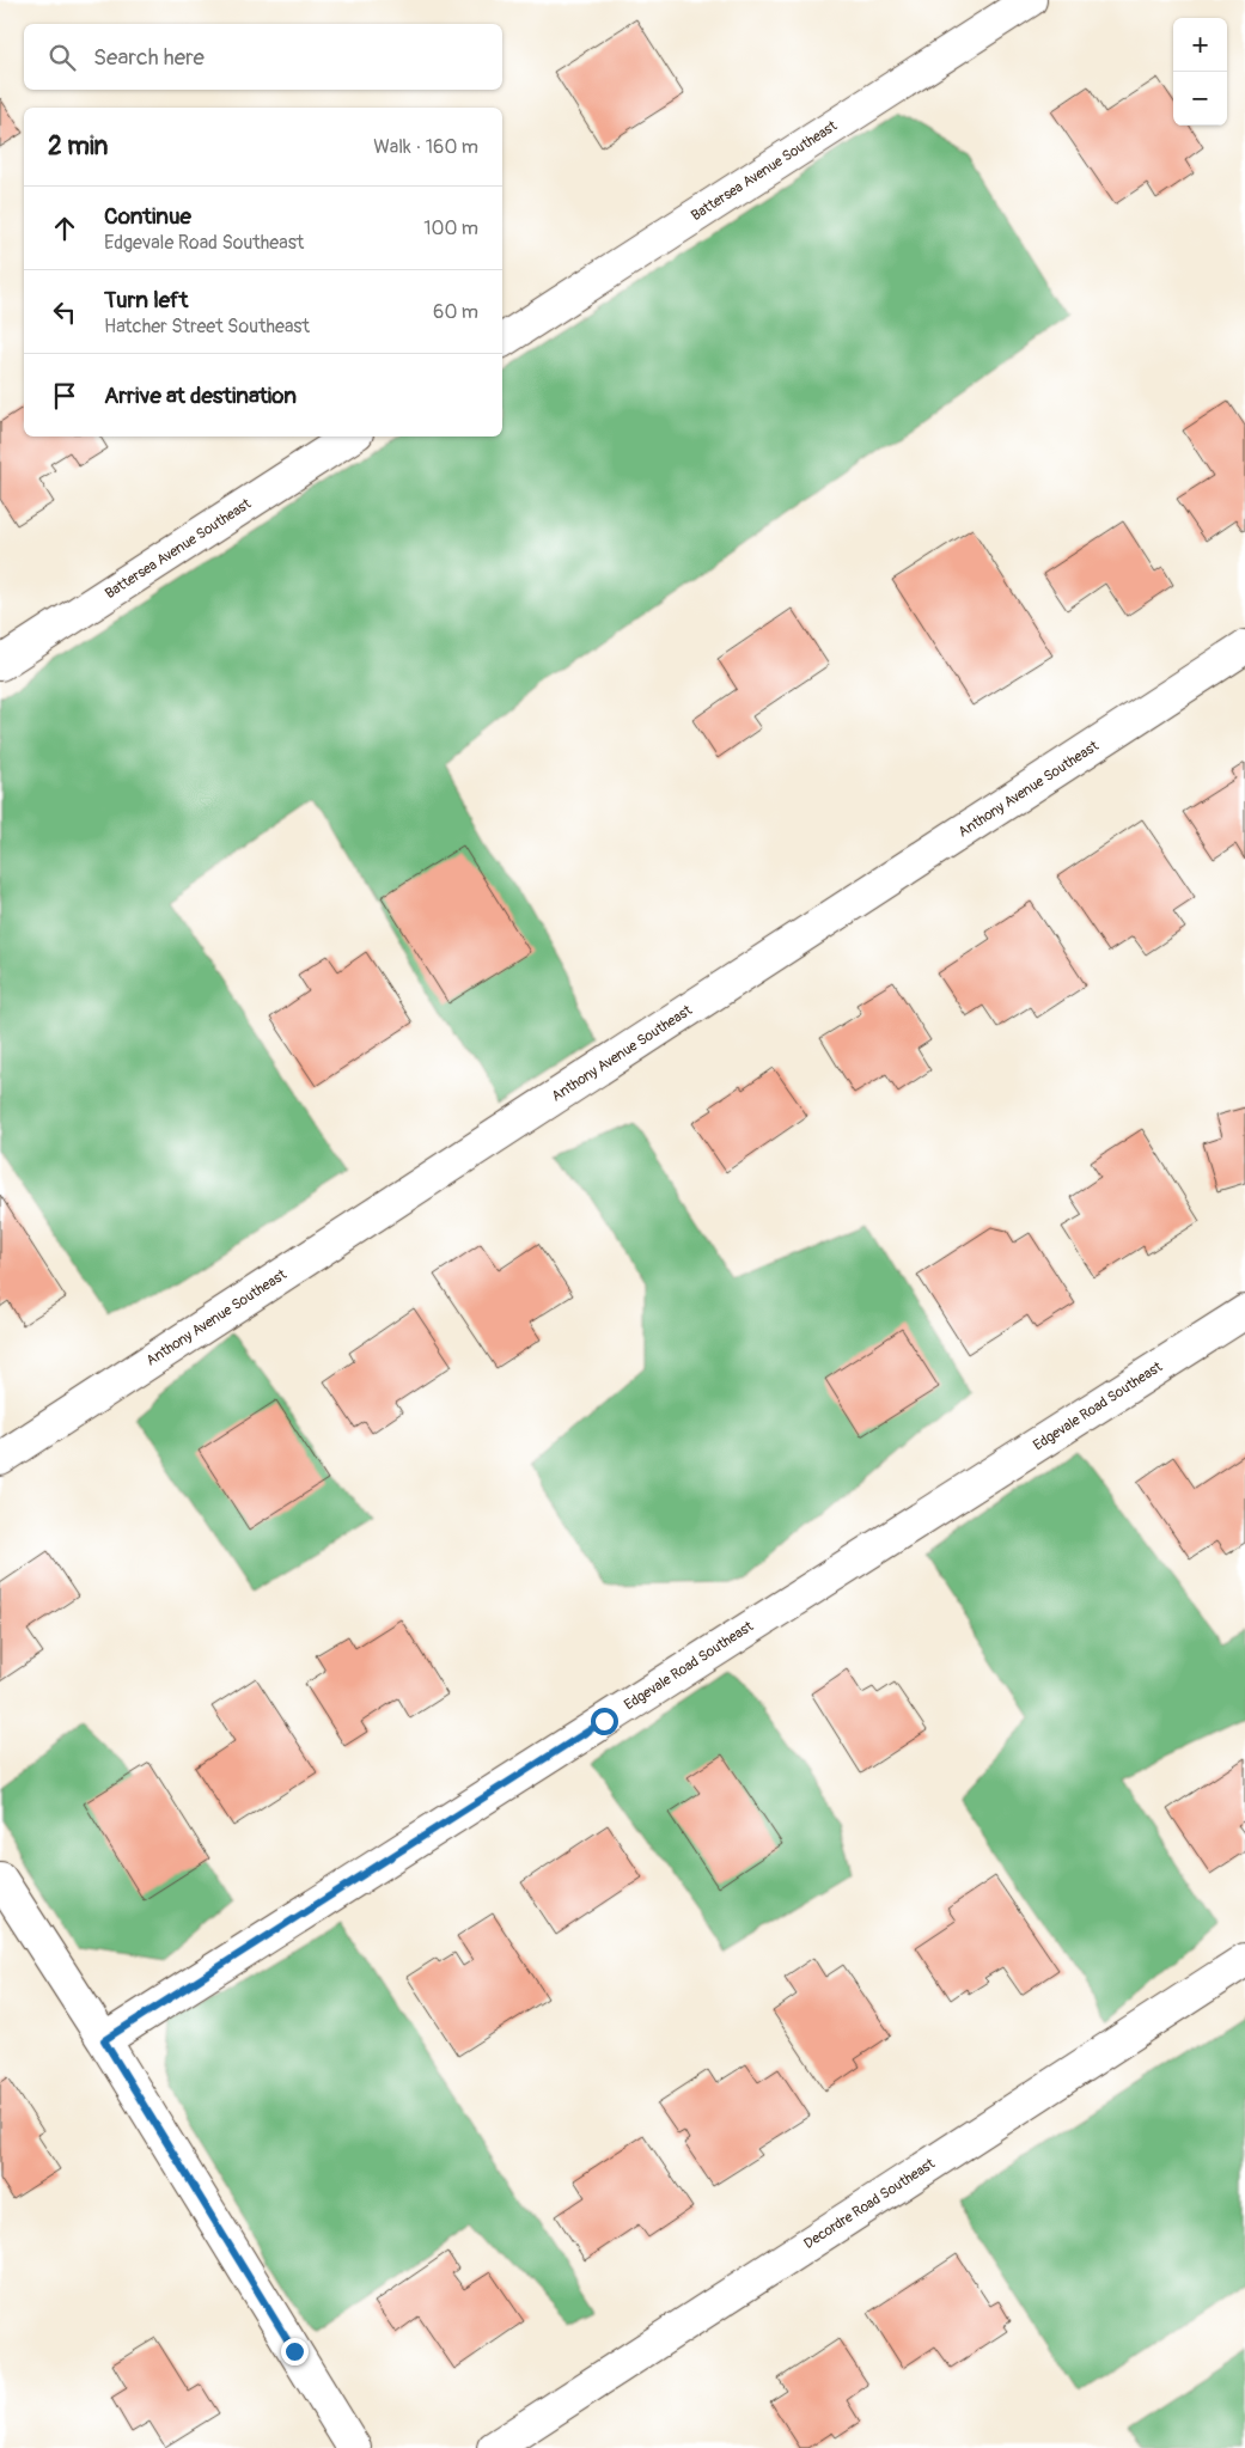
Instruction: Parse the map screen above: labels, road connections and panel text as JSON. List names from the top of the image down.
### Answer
{
  "streets": {
    "street": [
      "Battersea Avenue Southeast",
      "Anthony Avenue Southeast",
      "Edgevale Road Southeast",
      "Decordre Road Southeast"
    ]
  },
  "page": {
    "map_buttons": ["+", "−"],
    "search": "Search here",
    "heading": ["2 min", "Walk · 160 m"],
    "list": [
      ["Continue", "Edgevale Road Southeast", "100 m"],
      ["Turn left", "Hatcher Street Southeast", "60 m"],
      "Arrive at destination"
    ]
  }
}
